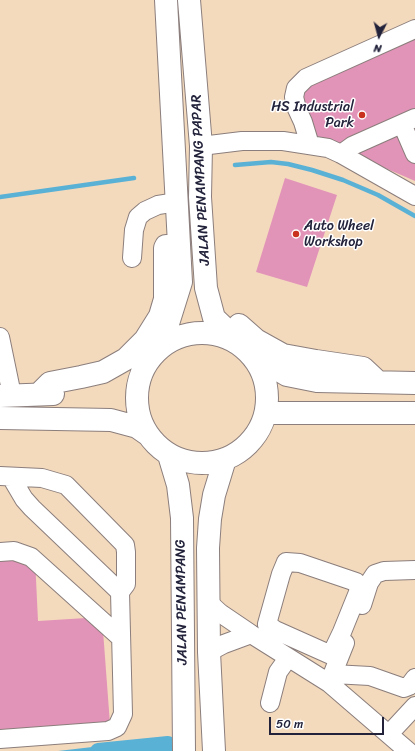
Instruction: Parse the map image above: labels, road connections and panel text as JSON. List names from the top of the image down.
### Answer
{
  "streets": {
    "main road": ["JALAN PENAMPANG PAPAR", "JALAN PENAMPANG"]
  },
  "crossings": [
    ["JALAN PENAMPANG PAPAR", "JALAN PENAMPANG"]
  ],
  "places": ["HS Industrial Park", "Auto Wheel Workshop"],
  "scale_bar": "50 m",
  "north": "bottom"
}
